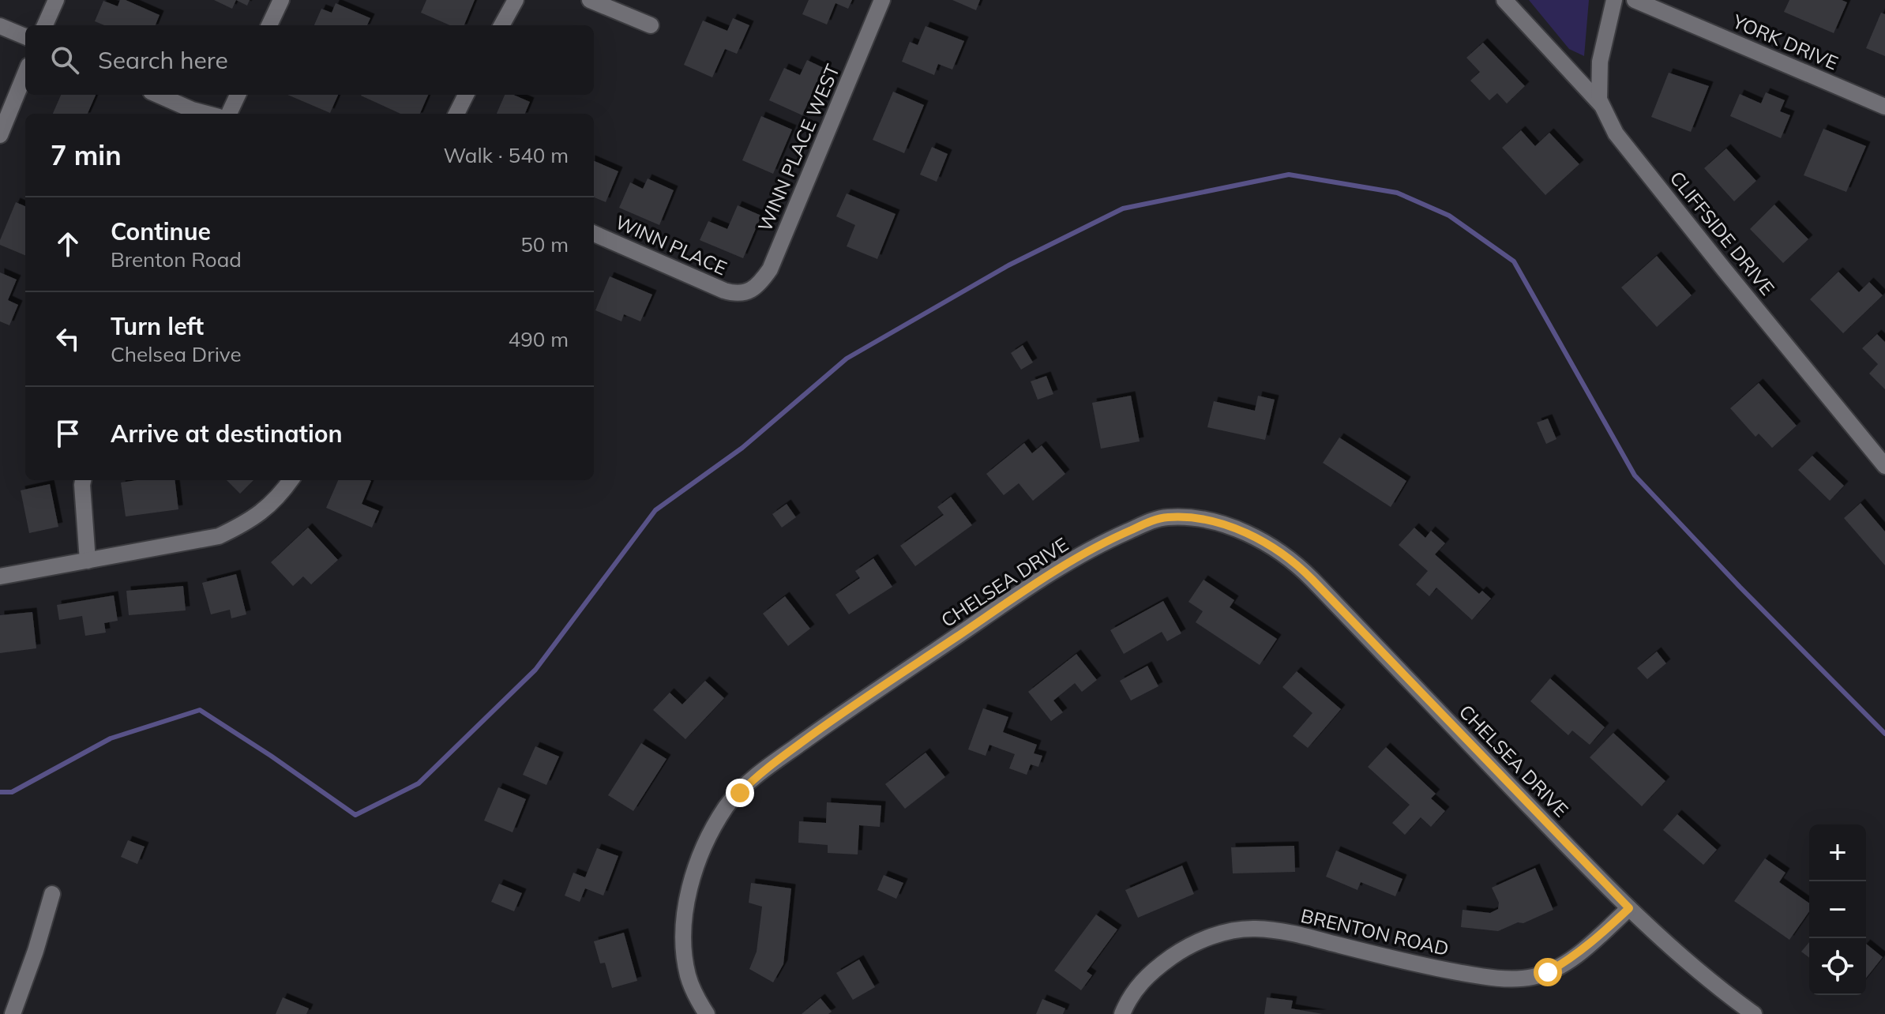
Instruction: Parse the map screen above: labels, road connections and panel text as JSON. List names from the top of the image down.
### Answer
{
  "streets": {
    "street": [
      "YORK DRIVE",
      "WINN PLACE WEST",
      "CLIFFSIDE DRIVE",
      "WINN PLACE",
      "CHELSEA DRIVE",
      "BRENTON ROAD"
    ]
  },
  "crossings": [
    ["WINN PLACE WEST", "WINN PLACE"],
    ["CHELSEA DRIVE", "BRENTON ROAD"]
  ],
  "page": {
    "search": "Search here",
    "heading": ["7 min", "Walk · 540 m"],
    "list": [
      ["Continue", "Brenton Road", "50 m"],
      ["Turn left", "Chelsea Drive", "490 m"],
      "Arrive at destination"
    ],
    "map_buttons": ["+", "−"]
  }
}
